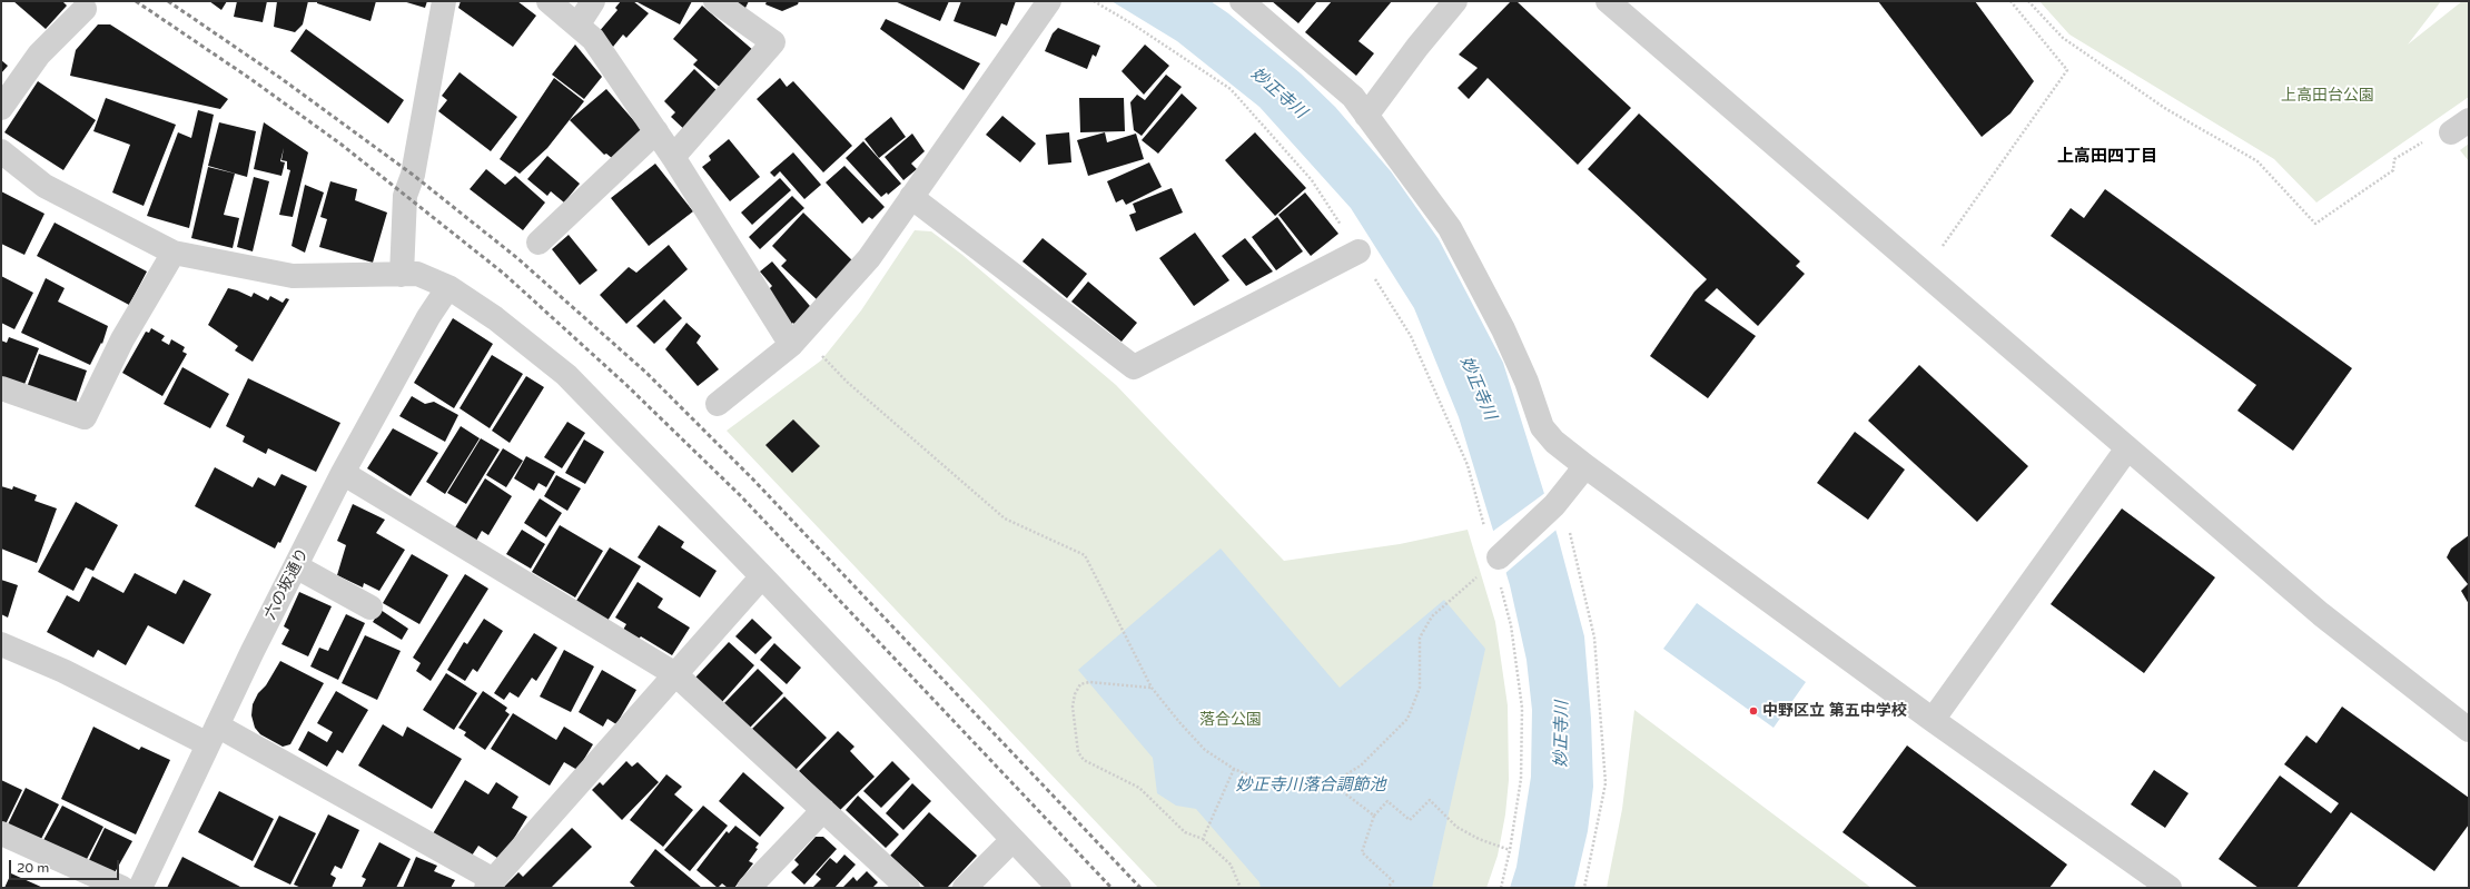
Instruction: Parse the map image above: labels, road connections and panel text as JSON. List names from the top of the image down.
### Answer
{
  "streets": {
    "street": ["六の坂通り"]
  },
  "districts": ["上高田四丁目"],
  "water": ["妙正寺川", "妙正寺川落合調節池"],
  "parks": ["上高田台公園", "落合公園"],
  "places": ["中野区立 第五中学校"],
  "scale_bar": "20 m"
}
